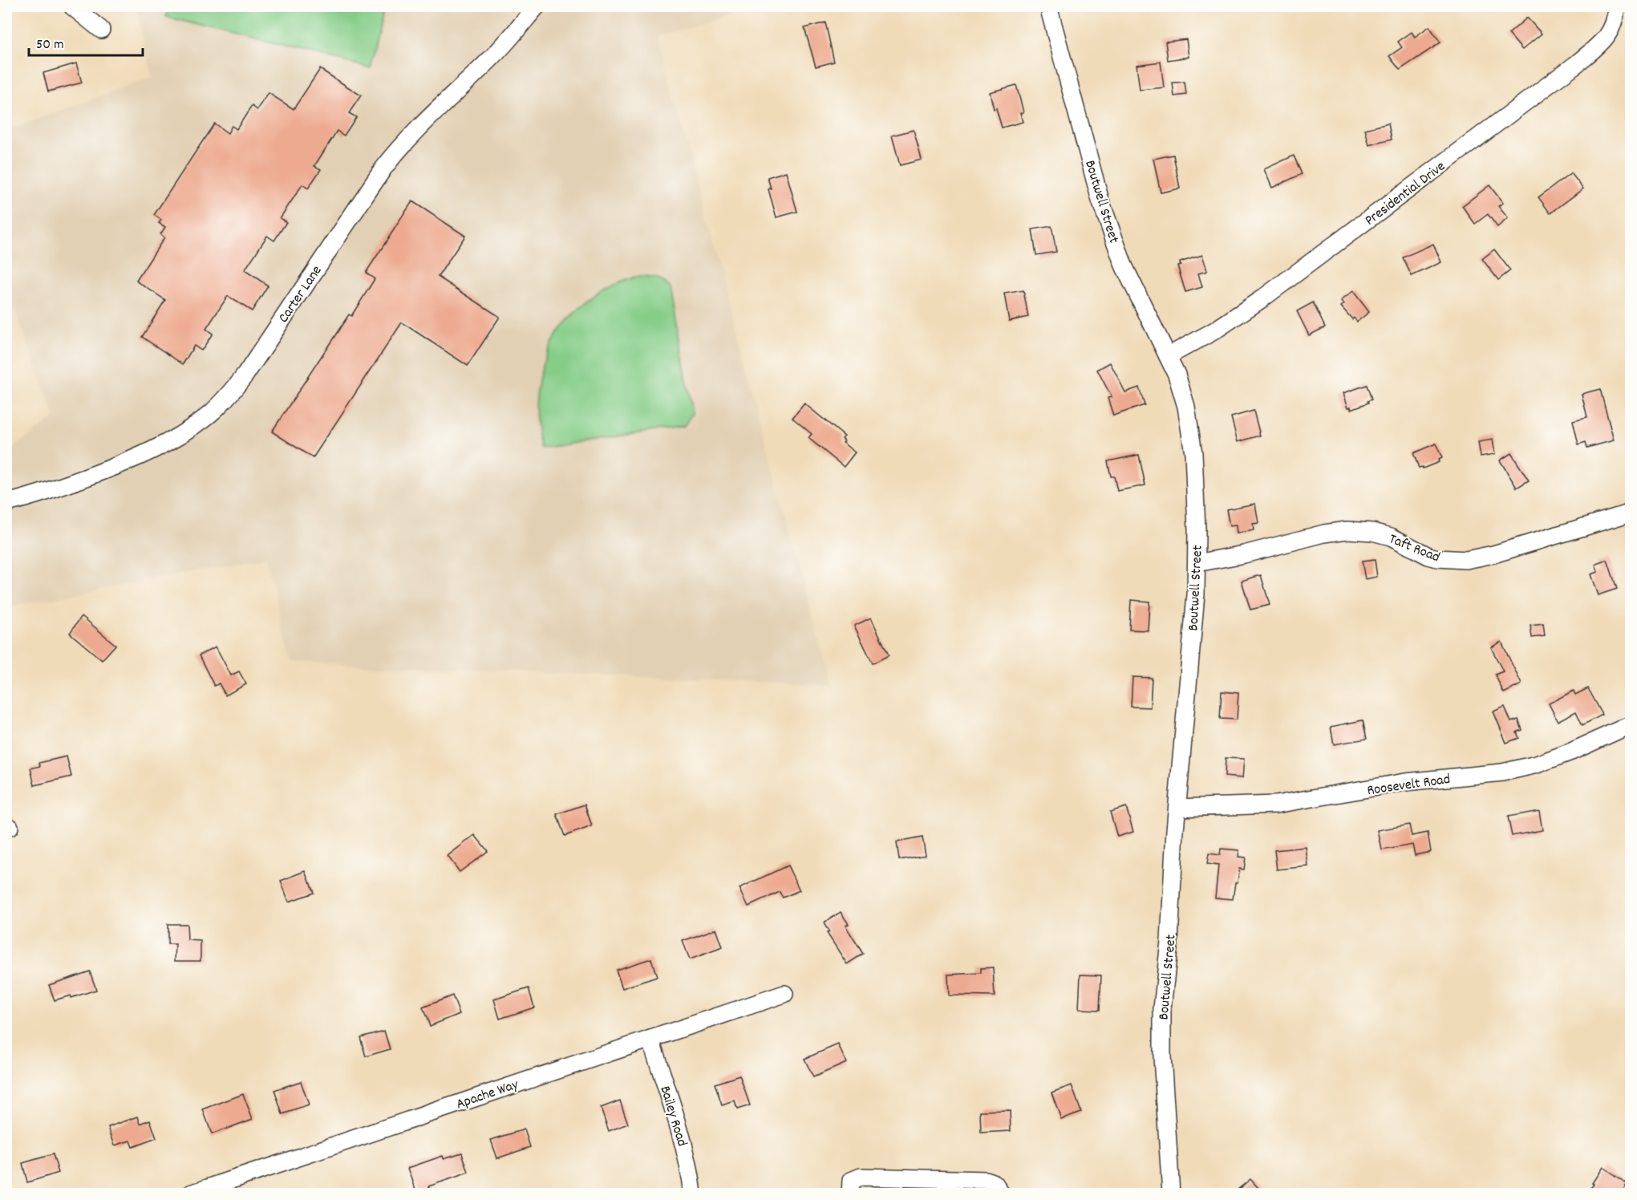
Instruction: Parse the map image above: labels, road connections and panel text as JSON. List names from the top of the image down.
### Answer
{
  "streets": {
    "street": [
      "Presidential Drive",
      "Boutwell Street",
      "Carter Lane",
      "Taft Road",
      "Roosevelt Road",
      "Apache Way",
      "Bailey Road"
    ]
  },
  "crossings": [
    ["Presidential Drive", "Boutwell Street"],
    ["Boutwell Street", "Taft Road"],
    ["Boutwell Street", "Roosevelt Road"],
    ["Apache Way", "Bailey Road"]
  ],
  "scale_bar": "50 m"
}
